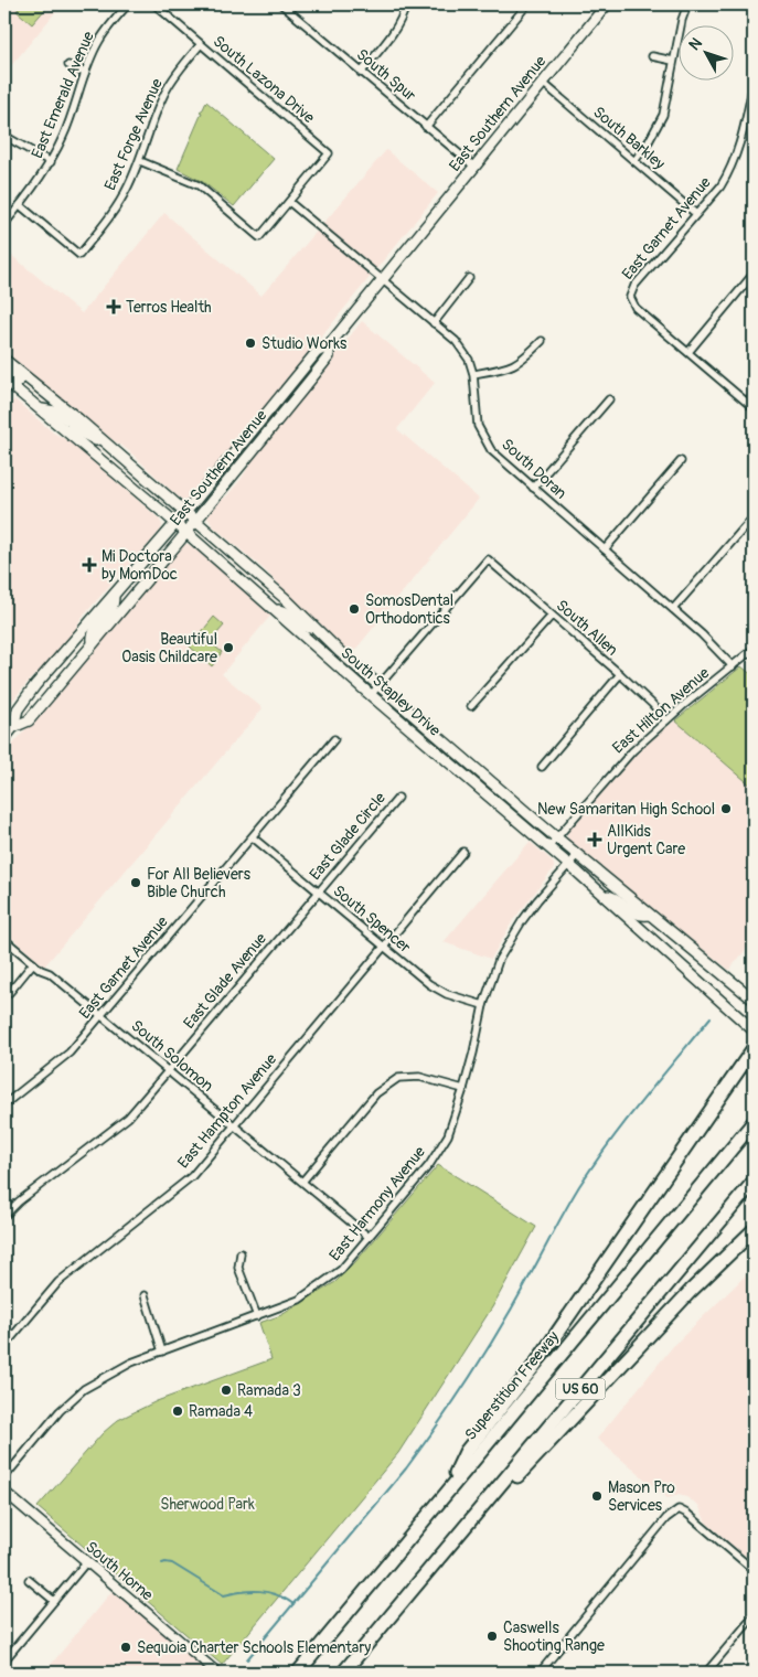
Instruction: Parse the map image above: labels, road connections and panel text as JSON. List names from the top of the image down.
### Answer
{
  "streets": {
    "highway": ["Superstition Freeway", "US 60"],
    "main road": ["East Southern Avenue", "South Stapley Drive"],
    "street": [
      "South Spur",
      "South Lazona Drive",
      "East Emerald Avenue",
      "East Forge Avenue",
      "South Barkley",
      "East Garnet Avenue",
      "South Doran",
      "South Allen",
      "East Hilton Avenue",
      "East Glade Circle",
      "South Spencer",
      "East Glade Avenue",
      "South Solomon",
      "East Hampton Avenue",
      "East Harmony Avenue",
      "South Horne"
    ]
  },
  "crossings": [
    ["South Spur", "East Southern Avenue"],
    ["South Lazona Drive", "East Forge Avenue"],
    ["South Lazona Drive", "South Doran"],
    ["East Emerald Avenue", "East Forge Avenue"],
    ["East Southern Avenue", "South Barkley"],
    ["East Southern Avenue", "South Doran"],
    ["East Southern Avenue", "South Stapley Drive"],
    ["South Barkley", "East Garnet Avenue"],
    ["East Garnet Avenue", "South Spencer"],
    ["East Garnet Avenue", "South Solomon"],
    ["South Doran", "East Hilton Avenue"],
    ["South Allen", "South Stapley Drive"],
    ["South Allen", "East Hilton Avenue"],
    ["South Stapley Drive", "East Hilton Avenue"],
    ["South Stapley Drive", "East Harmony Avenue"],
    ["East Glade Circle", "South Spencer"],
    ["East Glade Circle", "East Glade Avenue"],
    ["South Spencer", "East Glade Avenue"],
    ["South Spencer", "East Hampton Avenue"],
    ["South Spencer", "East Harmony Avenue"],
    ["East Glade Avenue", "South Solomon"],
    ["South Solomon", "East Hampton Avenue"],
    ["South Solomon", "East Harmony Avenue"]
  ],
  "parks": ["Sherwood Park"],
  "places": {
    "health": ["Terros Health", "Mi Doctora by MomDoc", "AllKids Urgent Care"],
    "other": [
      "Studio Works",
      "SomosDental Orthodontics",
      "Beautiful Oasis Childcare",
      "New Samaritan High School",
      "For All Believers Bible Church",
      "Ramada 3",
      "Ramada 4",
      "Mason Pro Services",
      "Caswells Shooting Range",
      "Sequoia Charter Schools Elementary"
    ]
  },
  "north": "top left"
}
